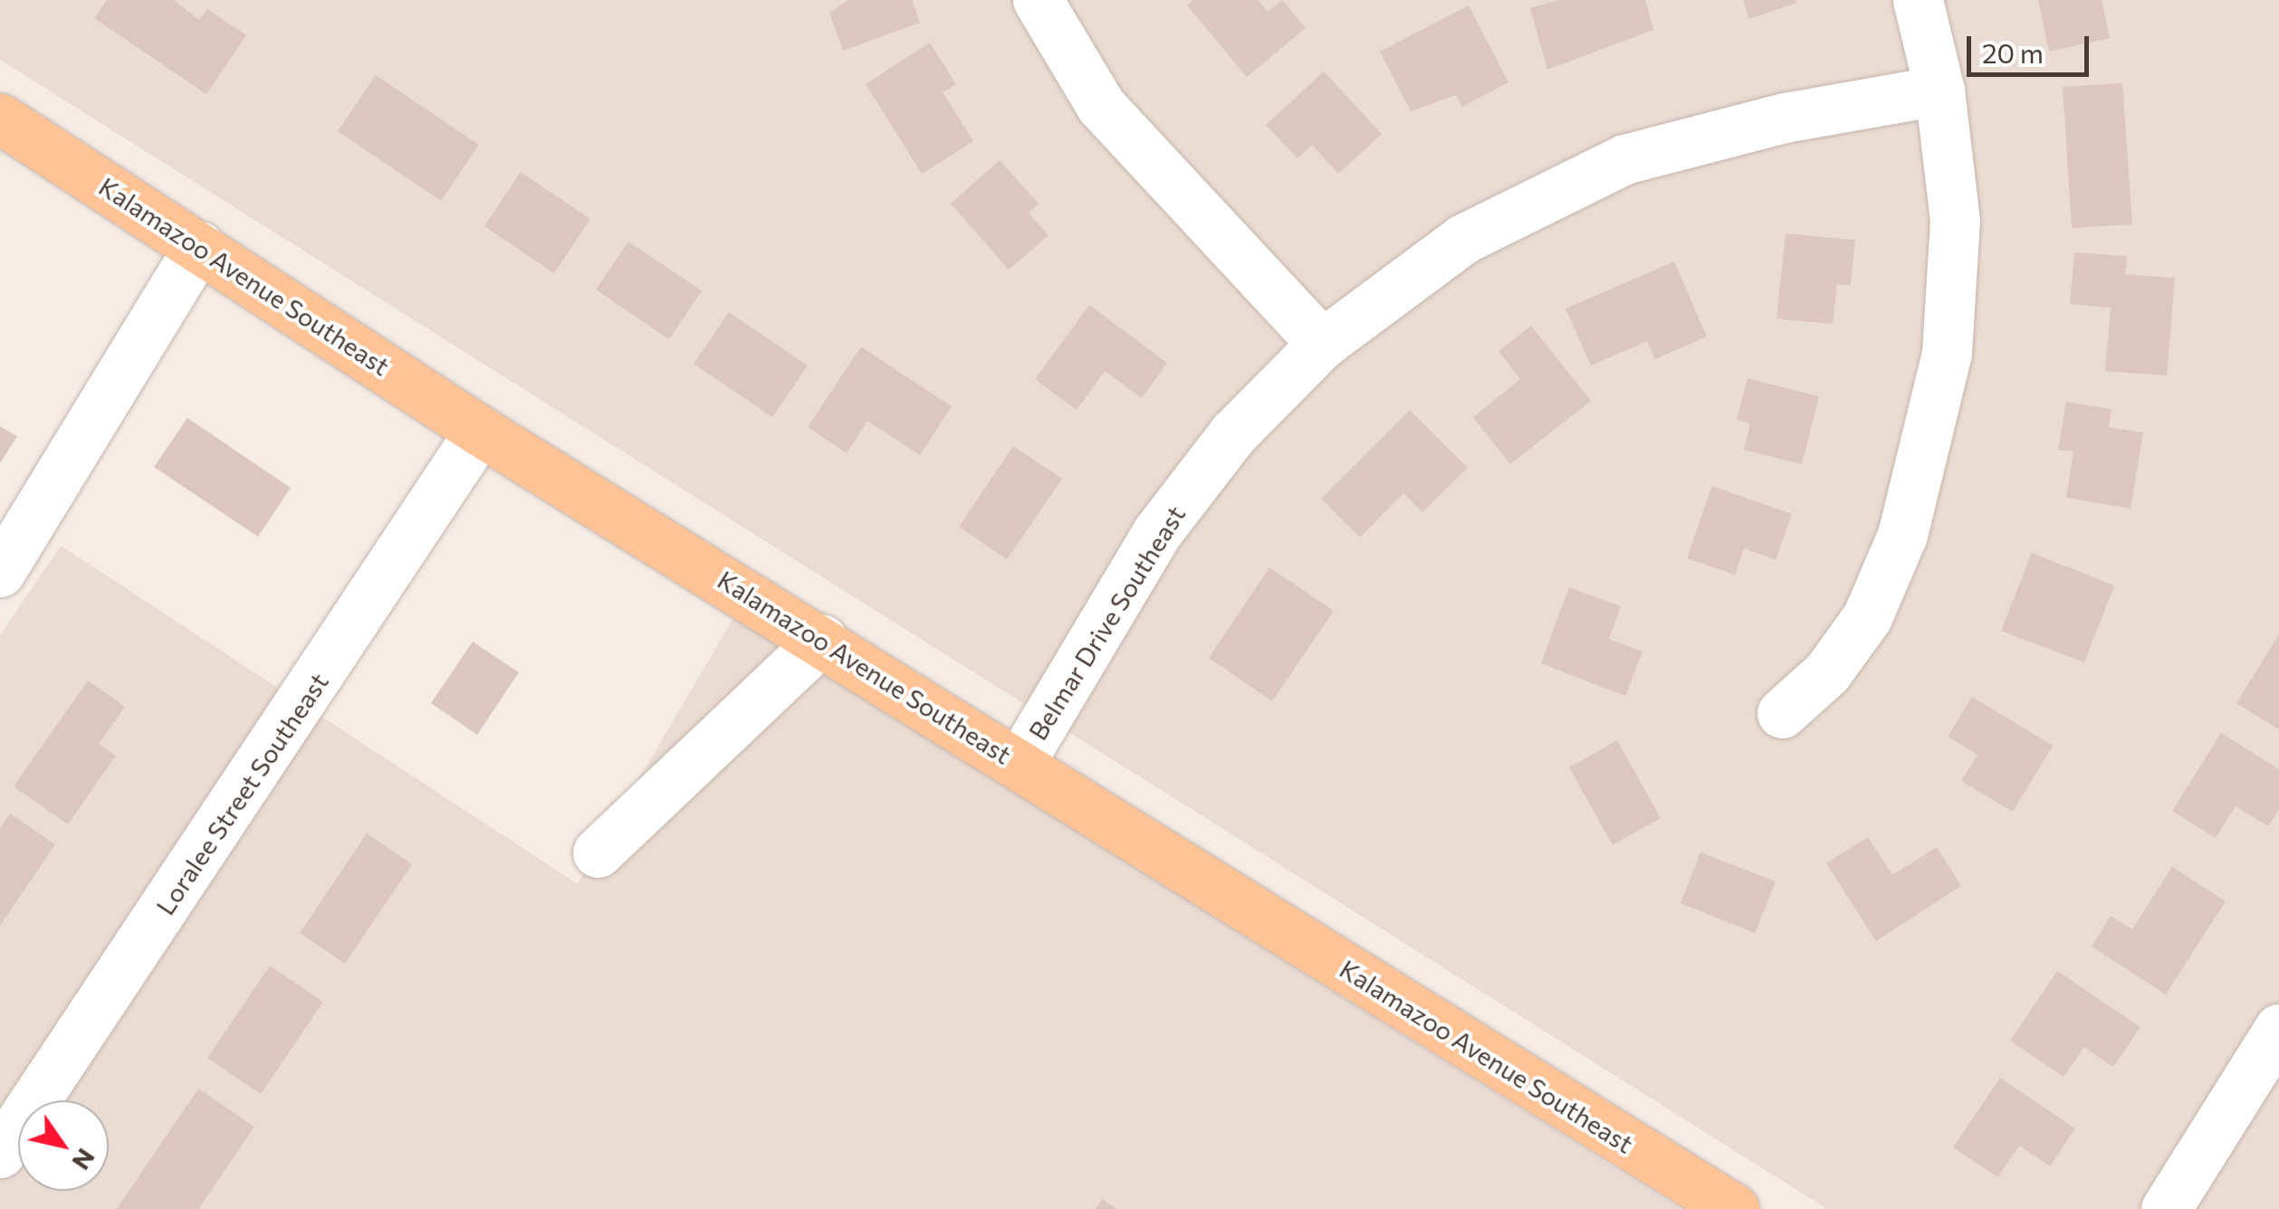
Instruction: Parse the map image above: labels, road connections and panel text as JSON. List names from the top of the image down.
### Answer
{
  "streets": {
    "main road": ["Kalamazoo Avenue Southeast"],
    "street": ["Belmar Drive Southeast", "Loralee Street Southeast"]
  },
  "crossings": [
    ["Kalamazoo Avenue Southeast", "Belmar Drive Southeast"],
    ["Kalamazoo Avenue Southeast", "Loralee Street Southeast"]
  ],
  "scale_bar": "20 m",
  "north": "bottom right"
}
